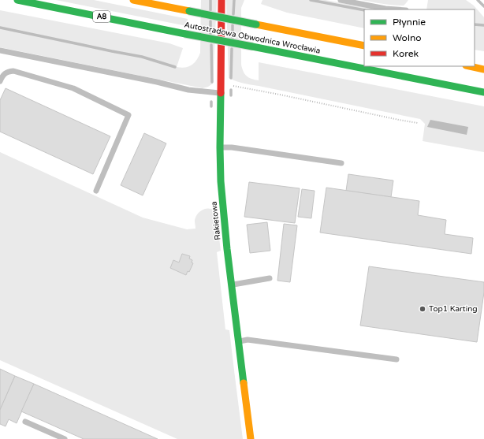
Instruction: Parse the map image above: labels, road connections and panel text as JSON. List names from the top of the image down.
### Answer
{
  "streets": {
    "main road": ["A8", "Autostradowa Obwodnica Wrocławia", "Rakietowa"]
  },
  "places": ["Top1 Karting"],
  "legend": ["Płynnie", "Wolno", "Korek"]
}
